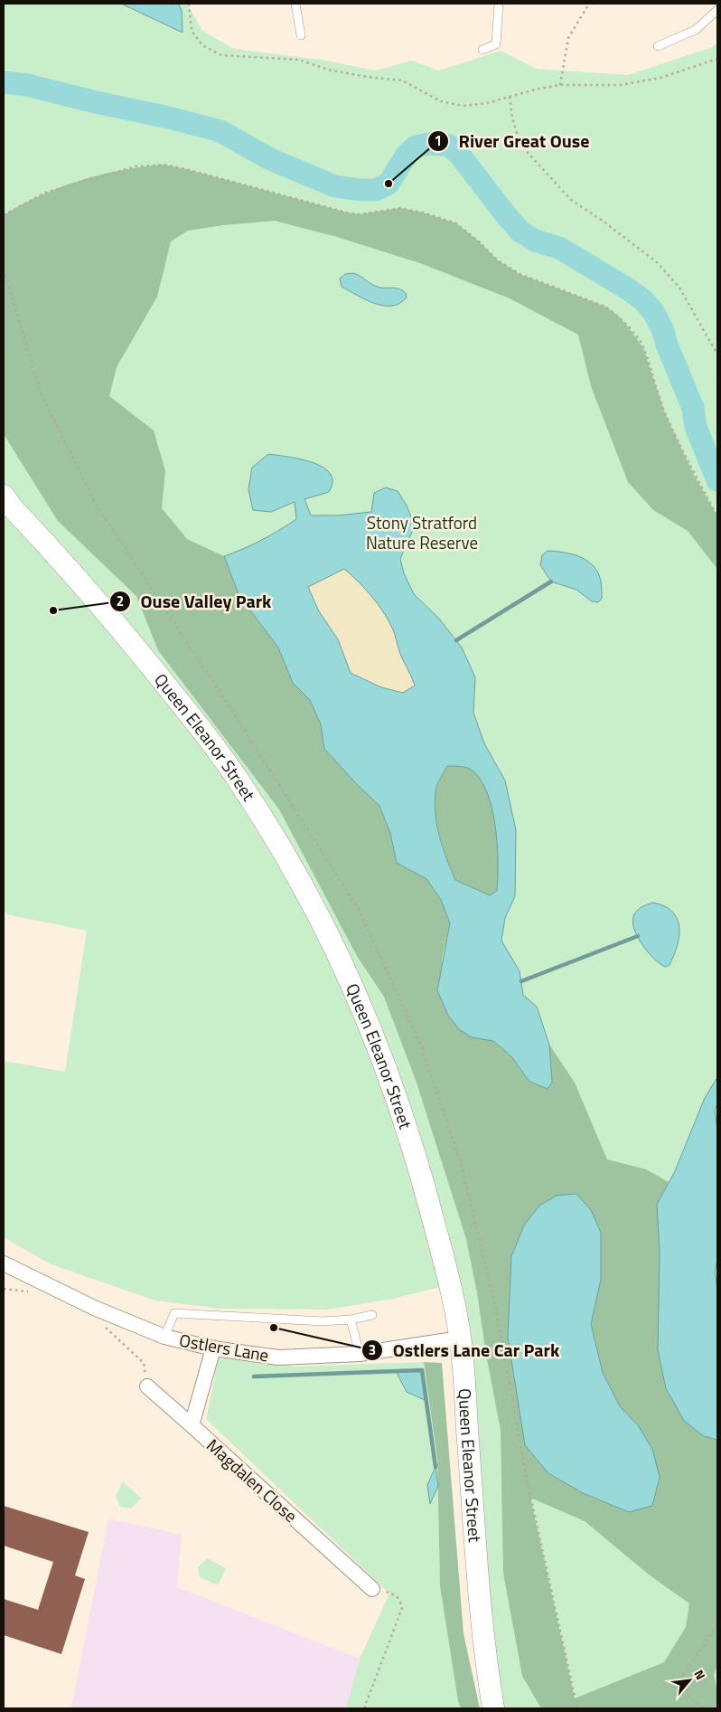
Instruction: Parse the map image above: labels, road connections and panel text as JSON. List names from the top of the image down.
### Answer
{
  "streets": {
    "street": ["Queen Eleanor Street", "Ostlers Lane", "Magdalen Close"]
  },
  "crossings": [
    ["Queen Eleanor Street", "Ostlers Lane"],
    ["Ostlers Lane", "Magdalen Close"]
  ],
  "parks": ["Stony Stratford Nature Reserve"],
  "places": ["River Great Ouse", "Ouse Valley Park", "Ostlers Lane Car Park"],
  "north": "top right"
}
